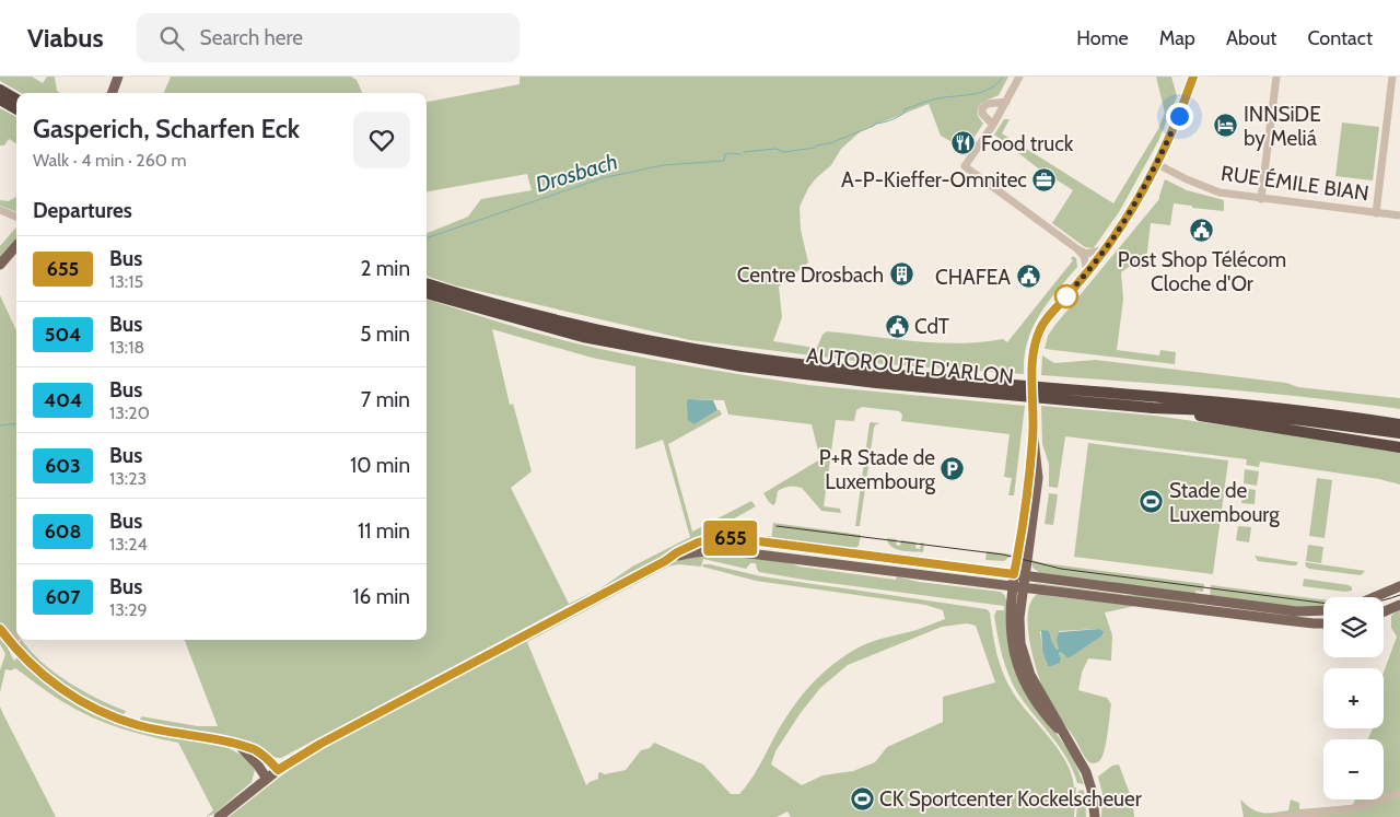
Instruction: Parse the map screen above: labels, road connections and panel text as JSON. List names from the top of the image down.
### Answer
{
  "streets": {
    "highway": ["AUTOROUTE D'ARLON"],
    "street": ["RUE ÉMILE BIAN"]
  },
  "water": ["Drosbach"],
  "places": {
    "hotel": ["INNSiDE by Meliá"],
    "restaurant": ["Food truck"],
    "office": ["A-P-Kieffer-Omnitec"],
    "public building": ["Post Shop Télécom Cloche d'Or", "CHAFEA", "CdT"],
    "building": ["Centre Drosbach"],
    "parking": ["P+R Stade de Luxembourg"],
    "sports": ["Stade de Luxembourg", "CK Sportcenter Kockelscheuer"]
  },
  "lines": ["bus line 655"],
  "page": {
    "header": "Viabus",
    "search": "Search here",
    "nav": [
      "Home",
      "Map",
      "About",
      "Contact"
    ],
    "on_map": "655",
    "heading": [
      ["Gasperich, Scharfen Eck", "Walk · 4 min · 260 m"],
      "Departures"
    ],
    "list": [
      {
        "mark": "655",
        "name": "Bus",
        "note": "13:15",
        "value": "2 min"
      },
      {
        "mark": "504",
        "name": "Bus",
        "note": "13:18",
        "value": "5 min"
      },
      {
        "mark": "404",
        "name": "Bus",
        "note": "13:20",
        "value": "7 min"
      },
      {
        "mark": "603",
        "name": "Bus",
        "note": "13:23",
        "value": "10 min"
      },
      {
        "mark": "608",
        "name": "Bus",
        "note": "13:24",
        "value": "11 min"
      },
      {
        "mark": "607",
        "name": "Bus",
        "note": "13:29",
        "value": "16 min"
      }
    ],
    "map_buttons": ["+", "−"]
  }
}
